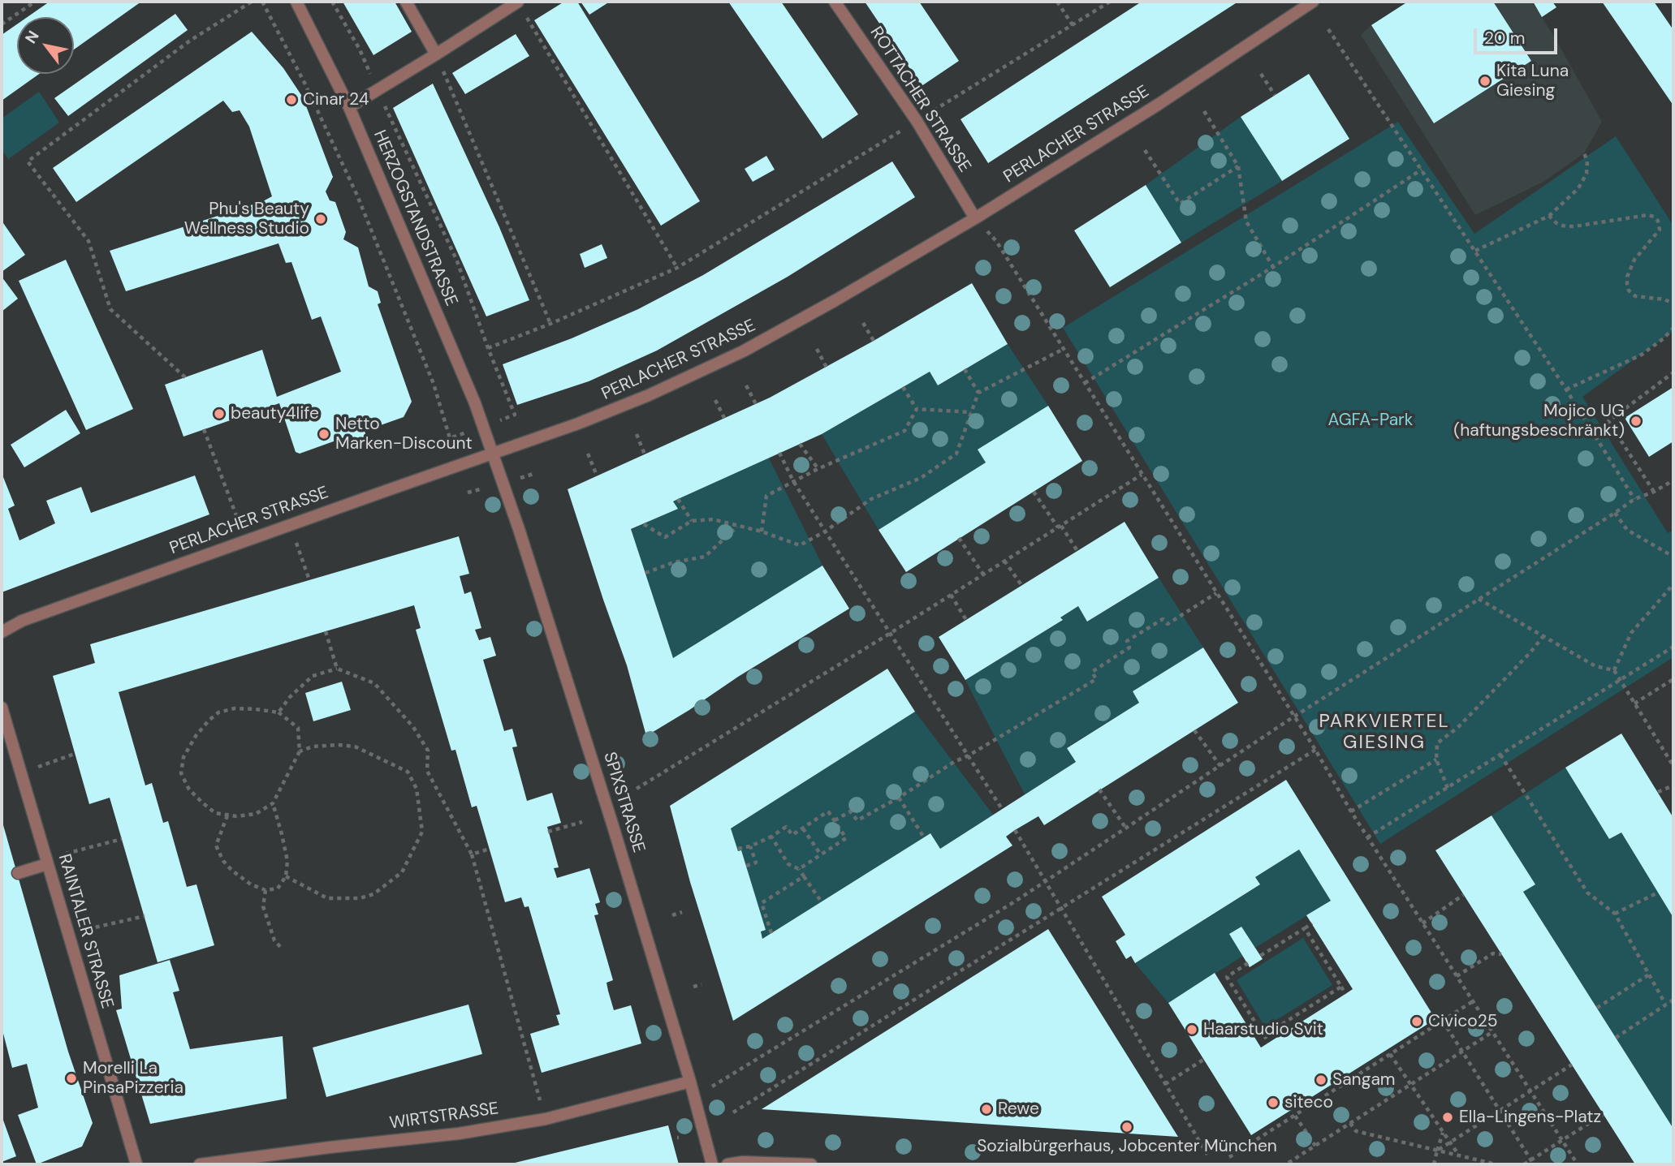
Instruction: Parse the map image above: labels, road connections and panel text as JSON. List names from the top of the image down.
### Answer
{
  "streets": {
    "street": [
      "ROTTACHER STRASSE",
      "PERLACHER STRASSE",
      "HERZOGSTANDSTRASSE",
      "SPIXSTRASSE",
      "RAINTALER STRASSE",
      "WIRTSTRASSE"
    ]
  },
  "crossings": [
    ["ROTTACHER STRASSE", "PERLACHER STRASSE"],
    ["PERLACHER STRASSE", "HERZOGSTANDSTRASSE"],
    ["PERLACHER STRASSE", "SPIXSTRASSE"],
    ["HERZOGSTANDSTRASSE", "SPIXSTRASSE"],
    ["SPIXSTRASSE", "WIRTSTRASSE"]
  ],
  "districts": ["PARKVIERTEL GIESING"],
  "parks": ["AGFA-Park"],
  "places": [
    "Kita Luna Giesing",
    "Cinar 24",
    "Phu's Beauty Wellness Studio",
    "beauty4life",
    "Mojico UG (haftungsbeschränkt)",
    "Netto Marken-Discount",
    "Civico25",
    "Haarstudio Svit",
    "Morelli La PinsaPizzeria",
    "Sangam",
    "siteco",
    "Rewe",
    "Ella-Lingens-Platz",
    "Sozialbürgerhaus, Jobcenter München"
  ],
  "scale_bar": "20 m",
  "north": "top left"
}
